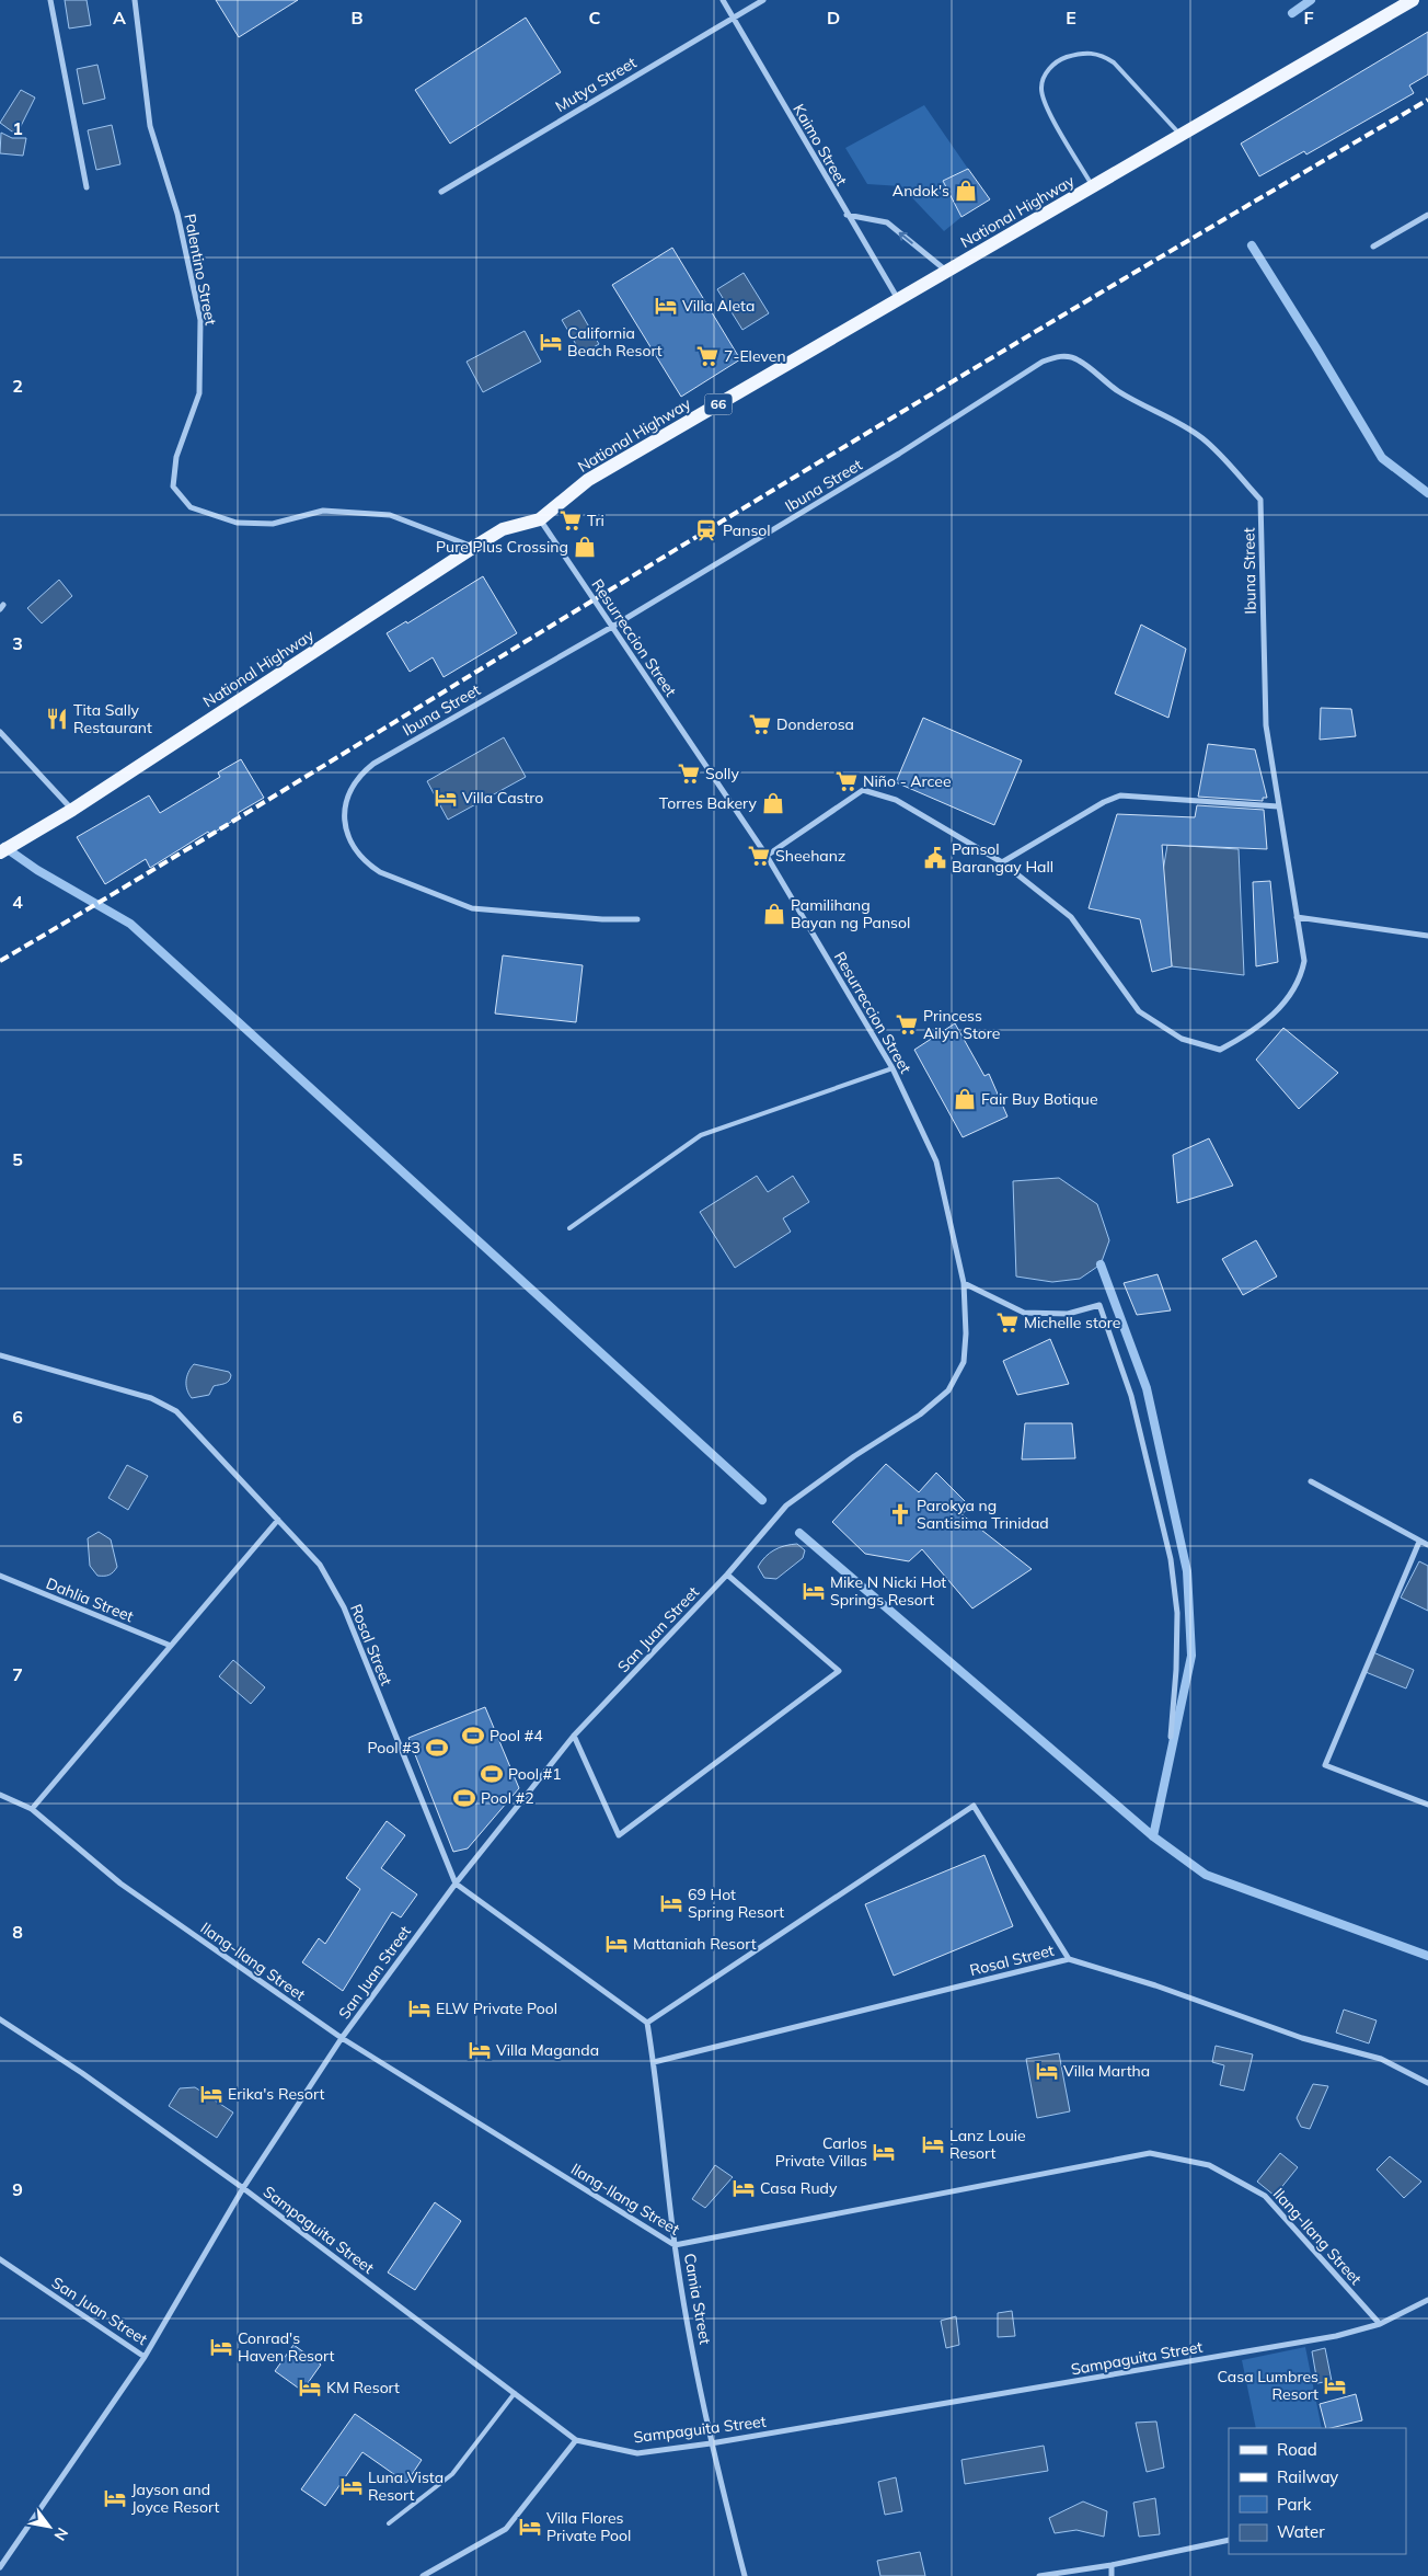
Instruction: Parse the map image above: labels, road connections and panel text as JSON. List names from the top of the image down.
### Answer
{
  "streets": {
    "main road": ["National Highway", "66"],
    "street": [
      "Mutya Street",
      "Kaimo Street",
      "Palentino Street",
      "Ibuna Street",
      "Resurreccion Street",
      "Dahlia Street",
      "San Juan Street",
      "Rosal Street",
      "Ilang-Ilang Street",
      "Sampaguita Street",
      "Camia Street"
    ]
  },
  "crossings": [
    ["Mutya Street", "Kaimo Street"],
    ["Kaimo Street", "National Highway"],
    ["National Highway", "Palentino Street"],
    ["National Highway", "Resurreccion Street"],
    ["Ibuna Street", "Resurreccion Street"],
    ["Resurreccion Street", "San Juan Street"],
    ["San Juan Street", "Rosal Street"],
    ["San Juan Street", "Ilang-Ilang Street"],
    ["San Juan Street", "Sampaguita Street"],
    ["Rosal Street", "Camia Street"],
    ["Ilang-Ilang Street", "Sampaguita Street"],
    ["Ilang-Ilang Street", "Camia Street"],
    ["Sampaguita Street", "Camia Street"]
  ],
  "places": {
    "shop": [
      "Andok's",
      "Pure Plus Crossing",
      "Torres Bakery",
      "Pamilihang Bayan ng Pansol",
      "Fair Buy Botique"
    ],
    "hotel": [
      "Villa Aleta",
      "California Beach Resort",
      "Villa Castro",
      "Mike N Nicki Hot Springs Resort",
      "69 Hot Spring Resort",
      "Mattaniah Resort",
      "ELW Private Pool",
      "Villa Maganda",
      "Villa Martha",
      "Erika's Resort",
      "Lanz Louie Resort",
      "Carlos Private Villas",
      "Casa Rudy",
      "Conrad's Haven Resort",
      "Casa Lumbres Resort",
      "KM Resort",
      "Luna Vista Resort",
      "Jayson and Joyce Resort",
      "Villa Flores Private Pool"
    ],
    "supermarket": [
      "7-Eleven",
      "Tri",
      "Donderosa",
      "Solly",
      "Niño - Arcee",
      "Sheehanz",
      "Princess Ailyn Store",
      "Michelle store"
    ],
    "station": ["Pansol"],
    "restaurant": ["Tita Sally Restaurant"],
    "public building": ["Pansol Barangay Hall"],
    "church": ["Parokya ng Santisima Trinidad"],
    "sports": [
      "Pool #4",
      "Pool #3",
      "Pool #1",
      "Pool #2"
    ]
  },
  "legend": [
    "Road",
    "Railway",
    "Park",
    "Water"
  ],
  "north": "bottom right",
  "grid": {
    "columns": [
      "A",
      "B",
      "C",
      "D",
      "E",
      "F"
    ],
    "rows": [
      "1",
      "2",
      "3",
      "4",
      "5",
      "6",
      "7",
      "8",
      "9"
    ]
  }
}
